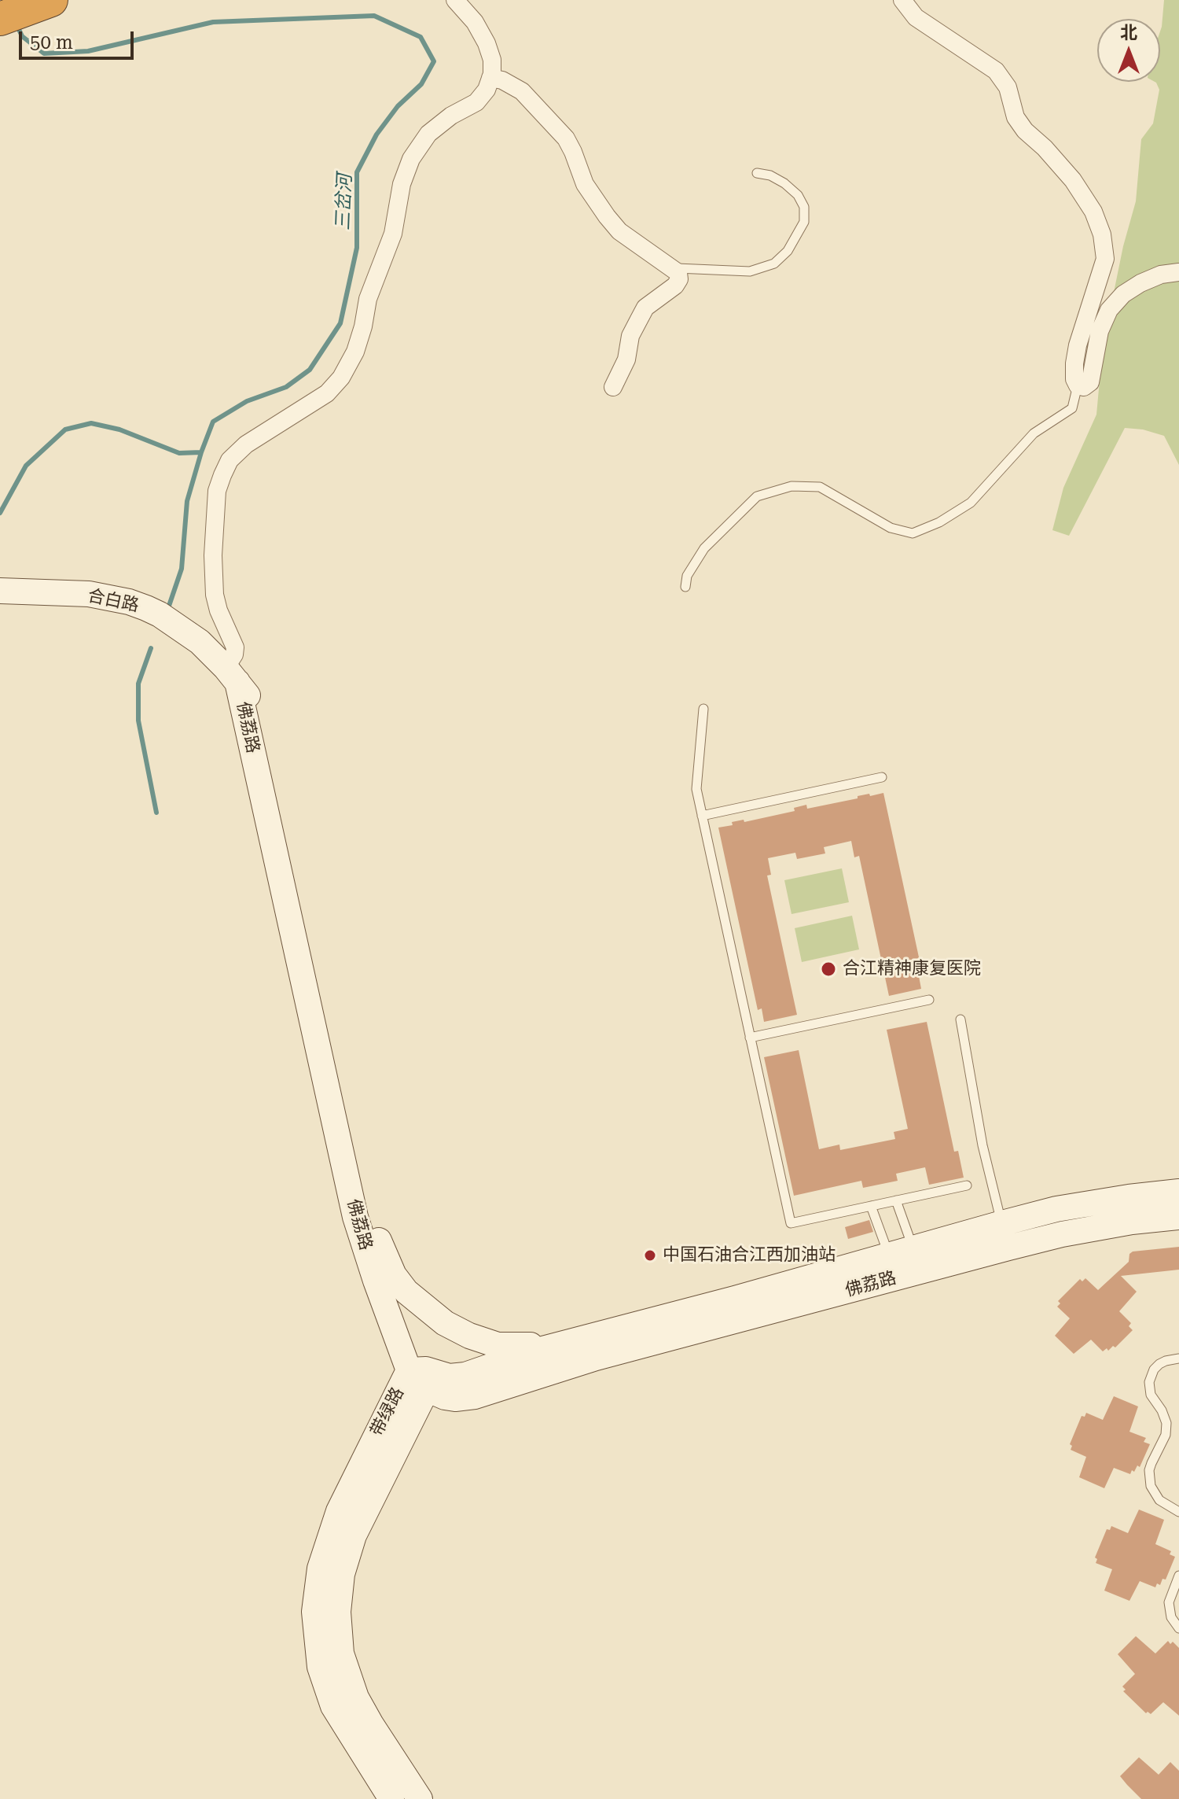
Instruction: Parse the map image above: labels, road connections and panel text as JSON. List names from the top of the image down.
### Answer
{
  "streets": {
    "main road": ["合白路", "佛荔路", "带绿路"]
  },
  "crossings": [
    ["合白路", "佛荔路"],
    ["佛荔路", "带绿路"]
  ],
  "water": ["三岔河"],
  "places": ["合江精神康复医院", "中国石油合江西加油站"],
  "scale_bar": "50 m",
  "north": "top"
}
